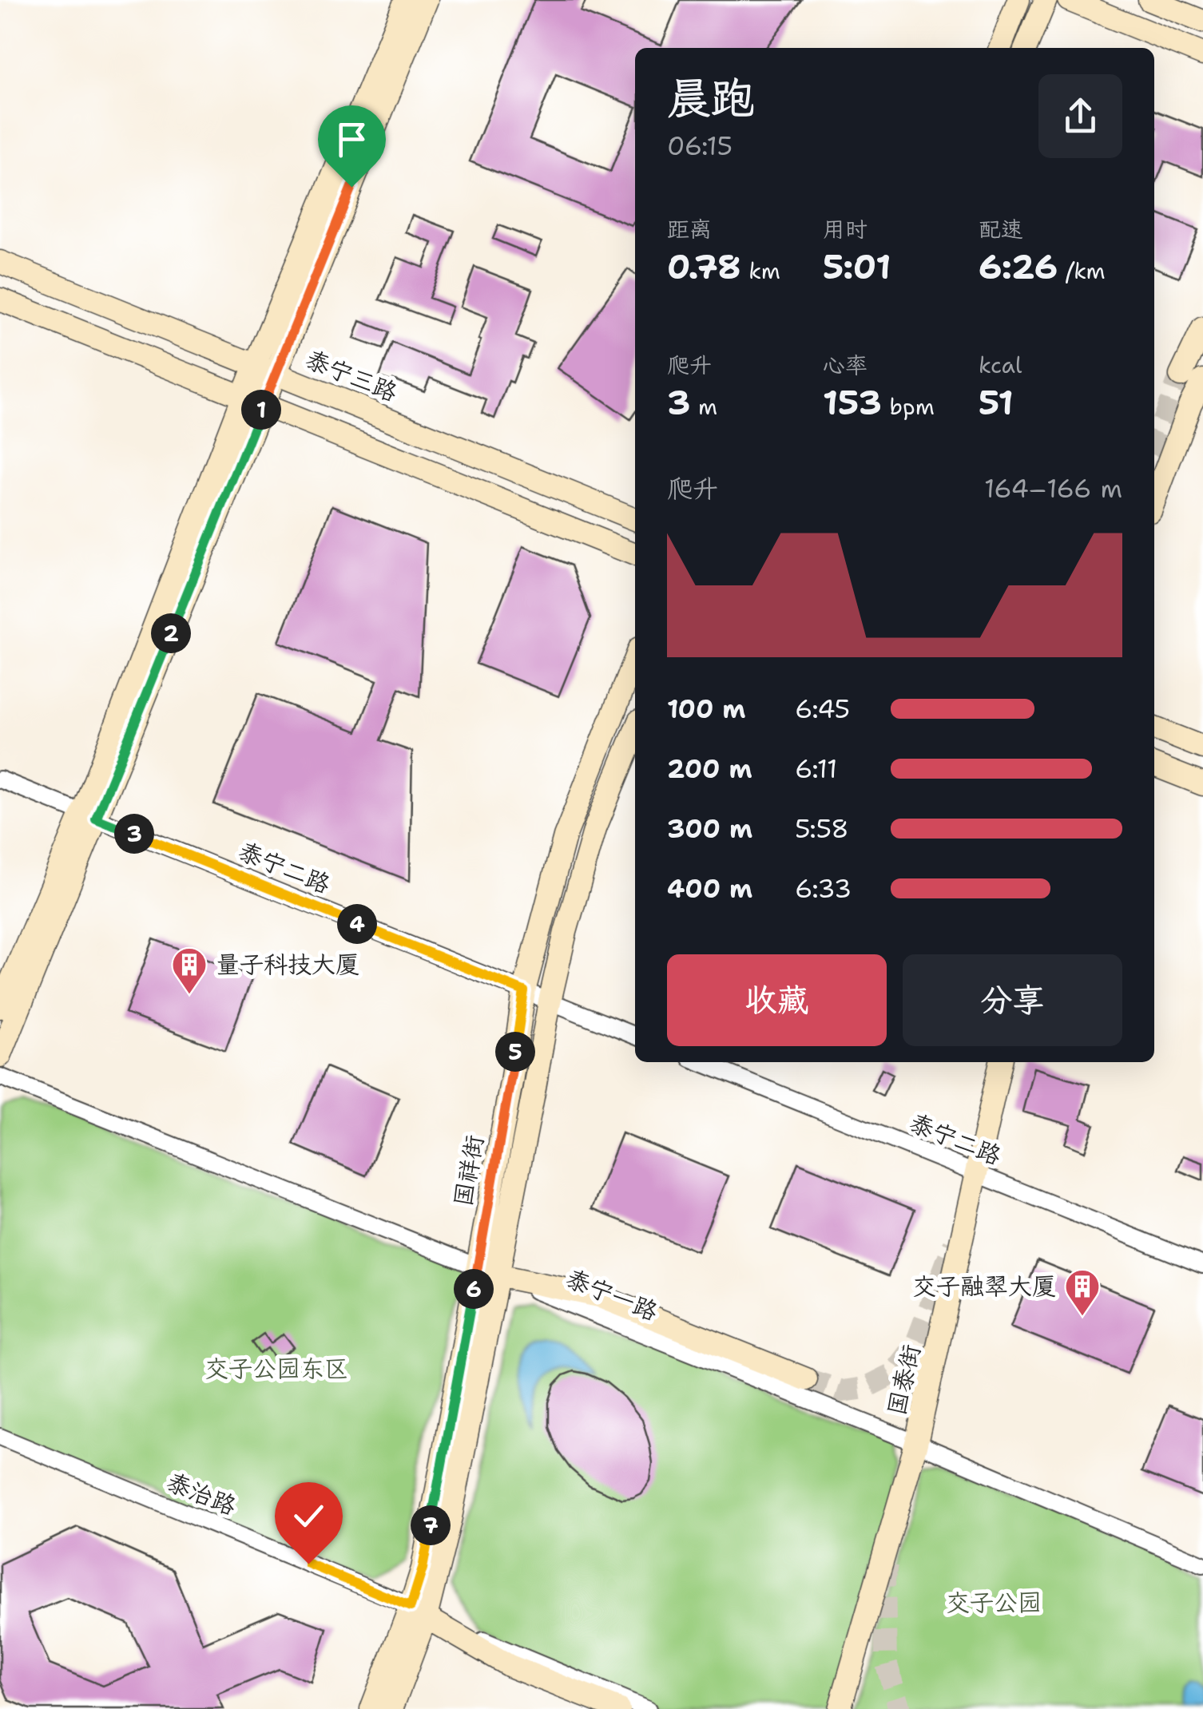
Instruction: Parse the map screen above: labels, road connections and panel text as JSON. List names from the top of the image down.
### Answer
{
  "streets": {
    "street": [
      "泰宁三路",
      "泰宁二路",
      "国祥街",
      "泰宁一路",
      "国泰街",
      "泰治路"
    ]
  },
  "crossings": [
    ["泰宁二路", "国祥街"],
    ["泰宁二路", "国泰街"],
    ["国祥街", "泰宁一路"],
    ["国祥街", "泰治路"],
    ["泰宁一路", "国泰街"]
  ],
  "parks": ["交子公园东区", "交子公园"],
  "places": {
    "building": ["量子科技大厦", "交子融翠大厦"]
  },
  "page": {
    "heading": ["晨跑", "06:15"],
    "stats": [
      ["距离", "0.78 km"],
      ["用时", "5:01"],
      ["配速", "6:26 /km"],
      ["爬升", "3 m"],
      ["心率", "153 bpm"],
      ["kcal", "51"]
    ],
    "pins": [
      "1",
      "2",
      "3",
      "4",
      "5",
      "6",
      "7"
    ],
    "chart": ["爬升", "164–166 m"],
    "list": [
      {
        "name": "100 m",
        "note": "6:45"
      },
      {
        "name": "200 m",
        "note": "6:11"
      },
      {
        "name": "300 m",
        "note": "5:58"
      },
      {
        "name": "400 m",
        "note": "6:33"
      }
    ],
    "buttons": ["收藏", "分享"]
  }
}
